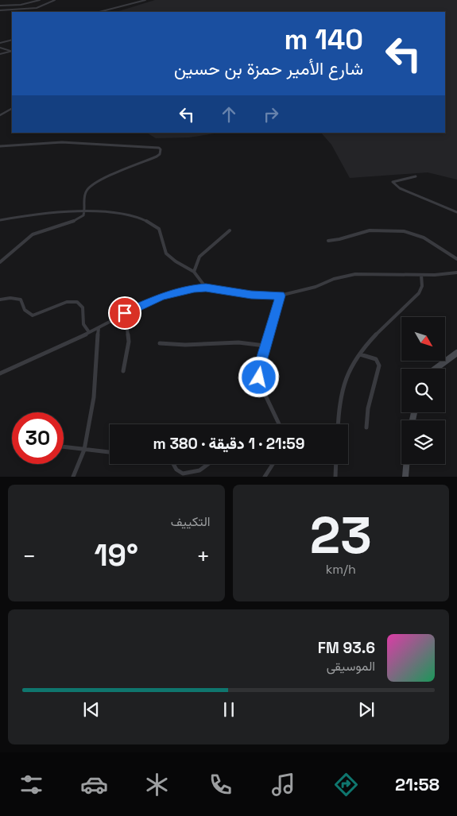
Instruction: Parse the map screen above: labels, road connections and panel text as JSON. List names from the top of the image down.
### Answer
{
  "north": "bottom right",
  "page": {
    "turn": ["140 m", "شارع الأمير حمزة بن حسين"],
    "limit": "30",
    "trip": "21:59 · 1 دقيقة · 380 m",
    "tile": [
      ["23", "km/h"],
      "التكييف"
    ],
    "heat": ["−", "19°", "+"],
    "song": ["93.6 FM", "الموسيقى"],
    "tabs": "21:58"
  }
}
